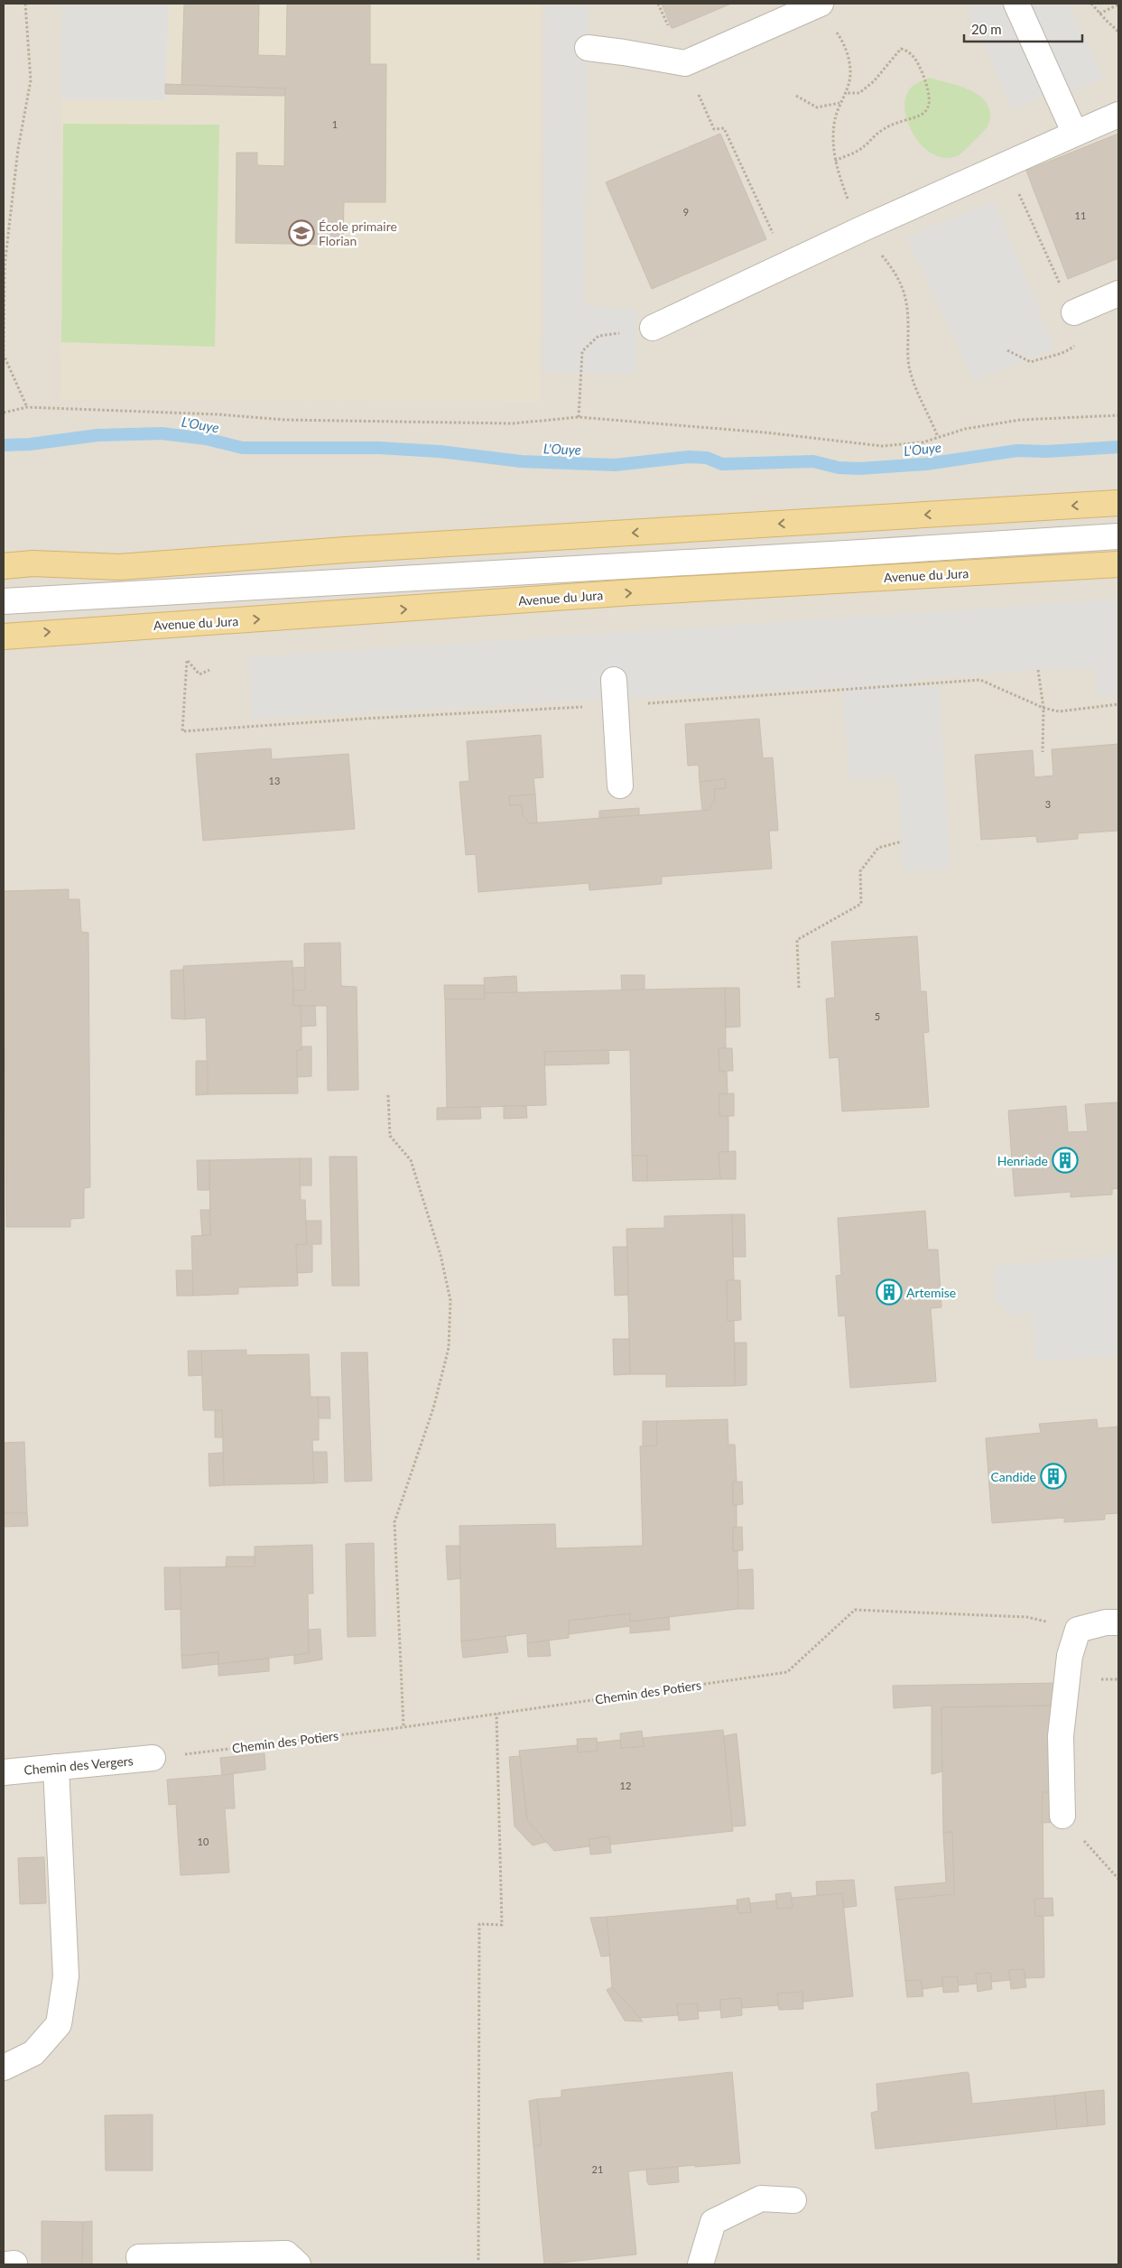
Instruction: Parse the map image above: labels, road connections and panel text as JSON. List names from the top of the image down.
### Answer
{
  "streets": {
    "main road": ["Avenue du Jura"],
    "street": ["Chemin des Vergers"],
    "path": ["Chemin des Potiers"]
  },
  "crossings": [
    ["Chemin des Potiers", "Chemin des Vergers"]
  ],
  "water": ["L'Ouye"],
  "places": {
    "school or university": ["École primaire Florian"],
    "building": ["Henriade", "Artemise", "Candide"]
  },
  "house_numbers": [
    "1",
    "9",
    "11",
    "13",
    "3",
    "5",
    "12",
    "10",
    "21"
  ],
  "scale_bar": "20 m"
}
